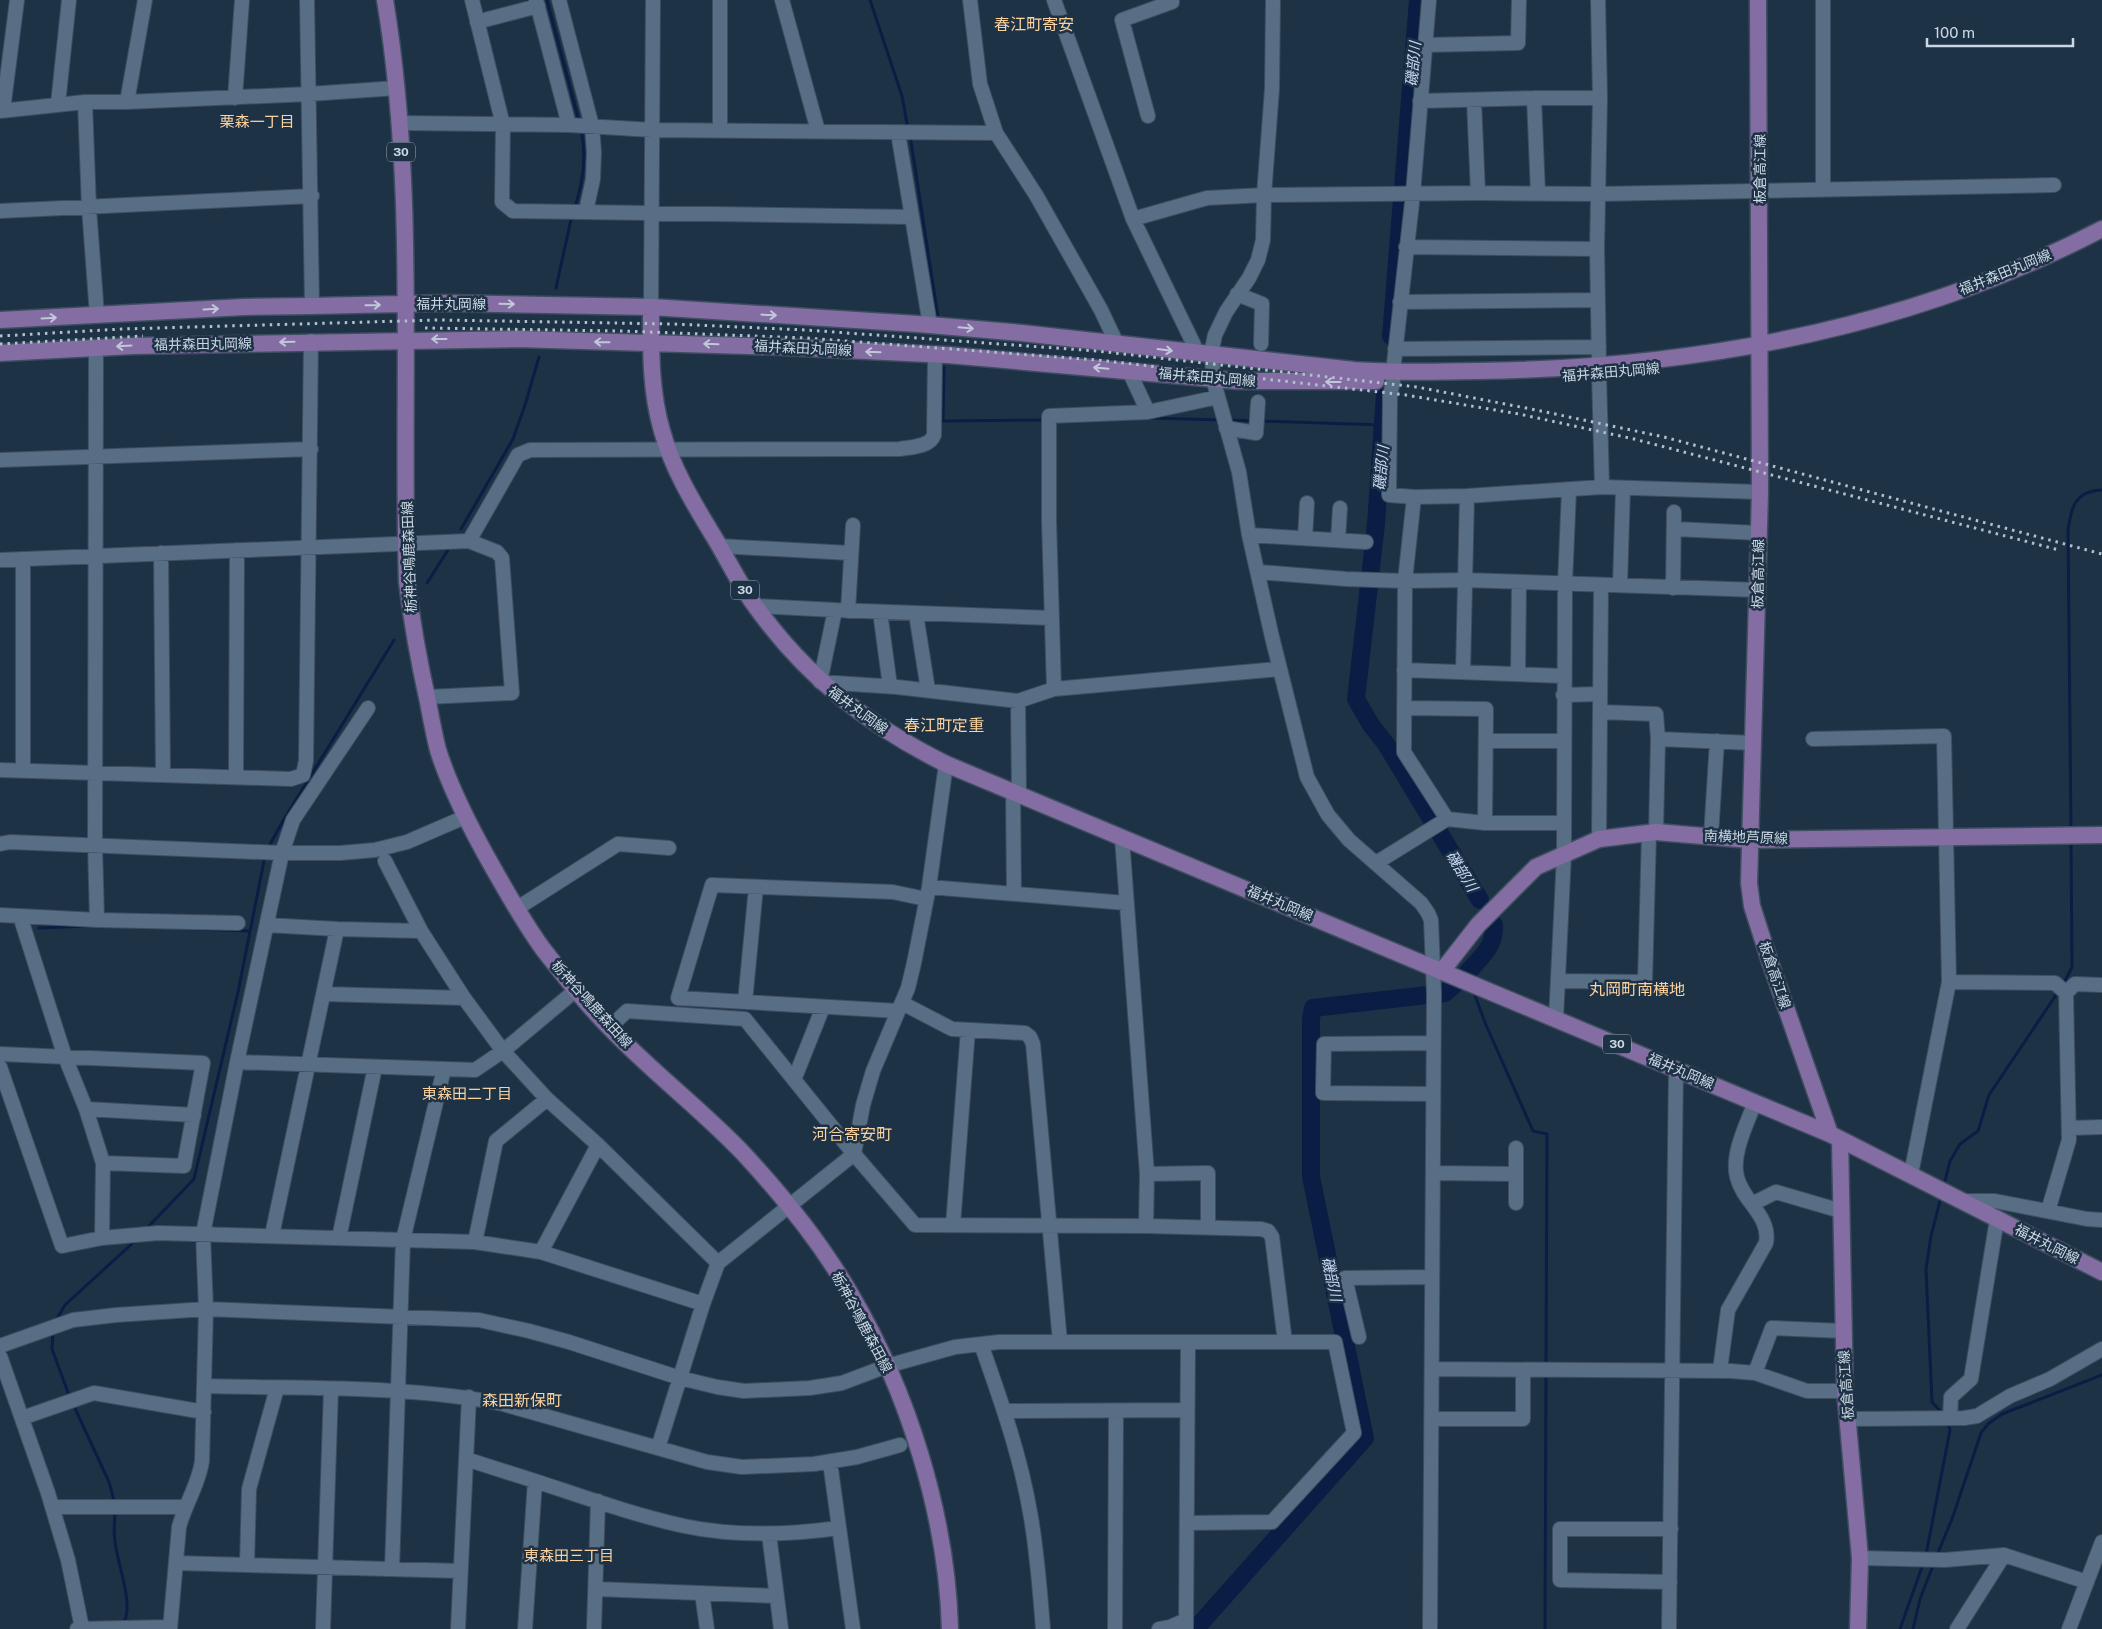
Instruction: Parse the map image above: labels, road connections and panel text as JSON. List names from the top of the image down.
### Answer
{
  "streets": {
    "main road": [
      "30",
      "板倉高江線",
      "福井森田丸岡線",
      "福井丸岡線",
      "栃神谷鳴鹿森田線",
      "南横地芦原線"
    ]
  },
  "crossings": [
    ["30", "福井丸岡線"],
    ["板倉高江線", "福井森田丸岡線"],
    ["板倉高江線", "福井丸岡線"],
    ["板倉高江線", "南横地芦原線"],
    ["福井森田丸岡線", "福井丸岡線"],
    ["福井森田丸岡線", "栃神谷鳴鹿森田線"],
    ["福井丸岡線", "栃神谷鳴鹿森田線"],
    ["福井丸岡線", "南横地芦原線"]
  ],
  "districts": [
    "春江町寄安",
    "栗森一丁目",
    "春江町定重",
    "丸岡町南横地",
    "東森田二丁目",
    "河合寄安町",
    "森田新保町",
    "東森田三丁目"
  ],
  "water": ["磯部川"],
  "scale_bar": "100 m"
}
